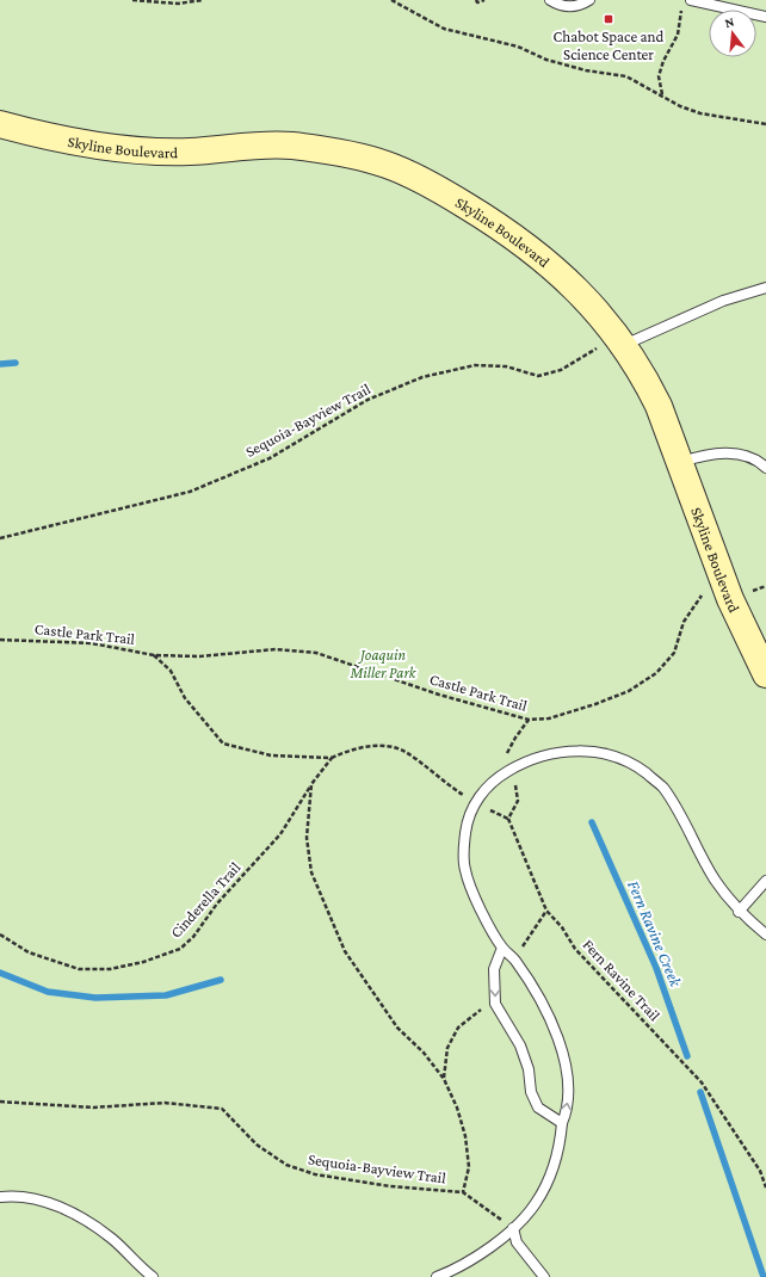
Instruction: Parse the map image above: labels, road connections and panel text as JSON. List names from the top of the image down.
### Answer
{
  "streets": {
    "main road": ["Skyline Boulevard"],
    "path": [
      "Sequoia-Bayview Trail",
      "Castle Park Trail",
      "Cinderella Trail",
      "Fern Ravine Trail"
    ]
  },
  "crossings": [
    ["Skyline Boulevard", "Sequoia-Bayview Trail"],
    ["Sequoia-Bayview Trail", "Cinderella Trail"]
  ],
  "water": ["Fern Ravine Creek"],
  "parks": ["Joaquin Miller Park"],
  "places": {
    "transit": ["Chabot Space and Science Center"]
  },
  "north": "top"
}
